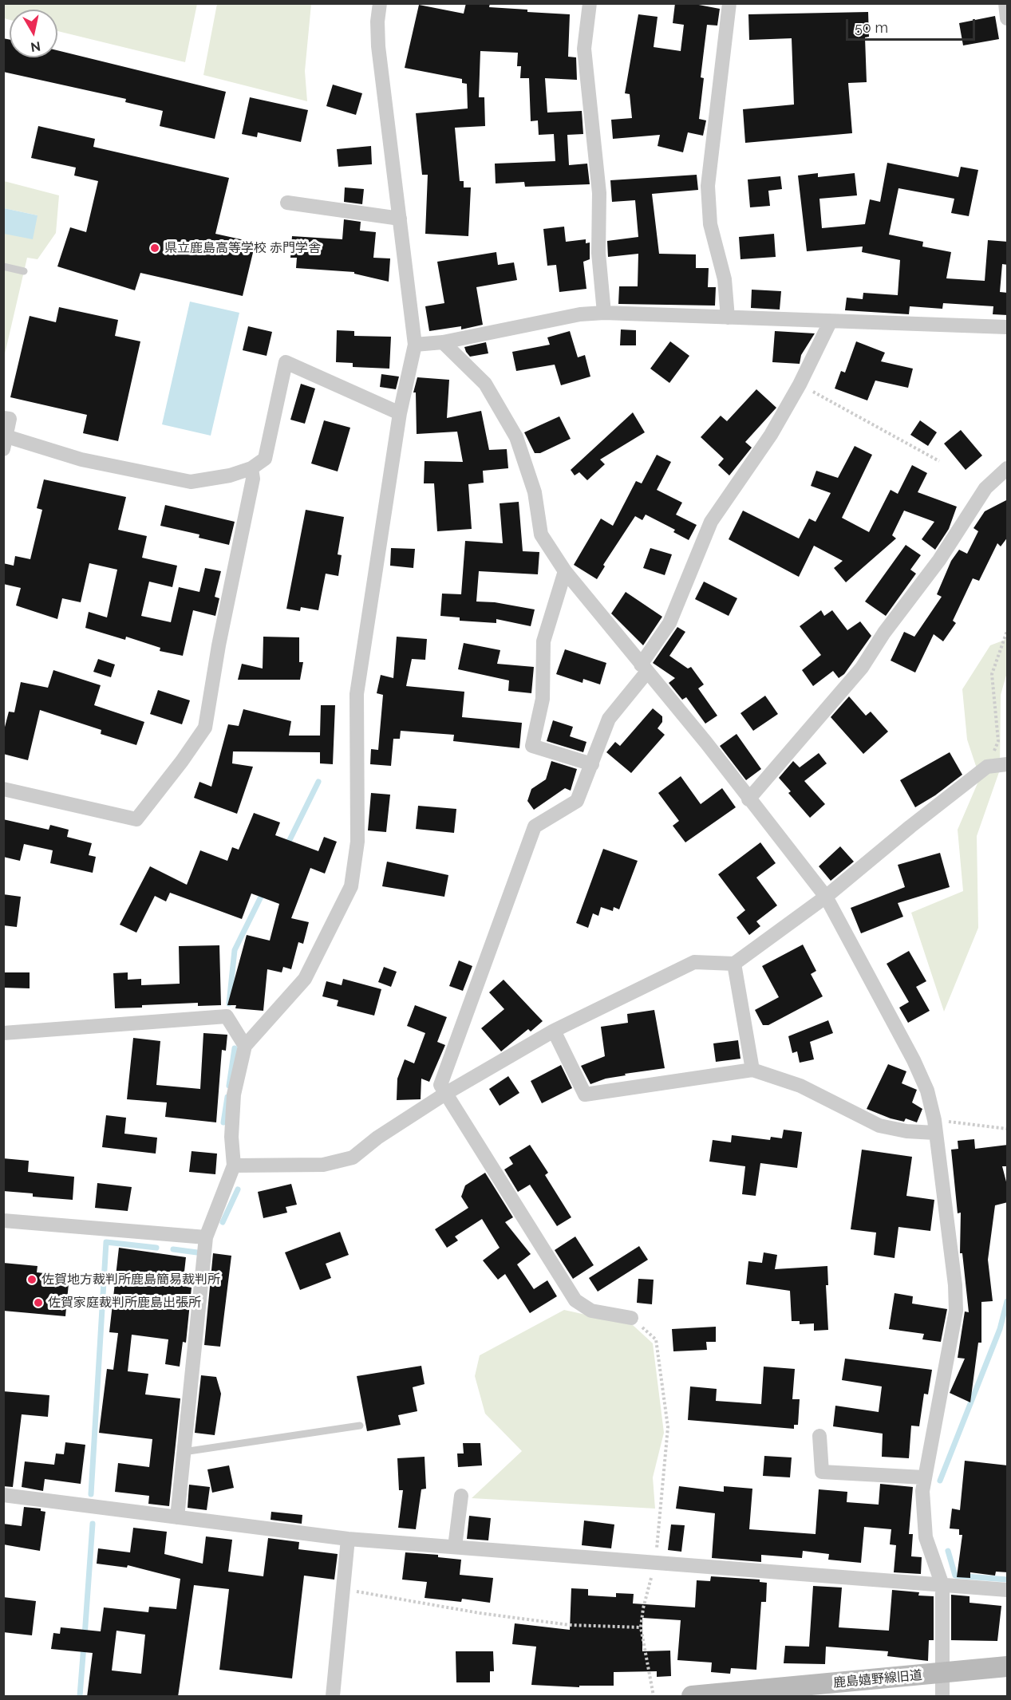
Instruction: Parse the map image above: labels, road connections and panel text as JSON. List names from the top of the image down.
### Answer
{
  "streets": {
    "street": ["鹿島嬉野線旧道"]
  },
  "places": ["県立鹿島高等学校 赤門学舎", "佐賀地方裁判所鹿島簡易裁判所", "佐賀家庭裁判所鹿島出張所"],
  "scale_bar": "50 m",
  "north": "bottom"
}
